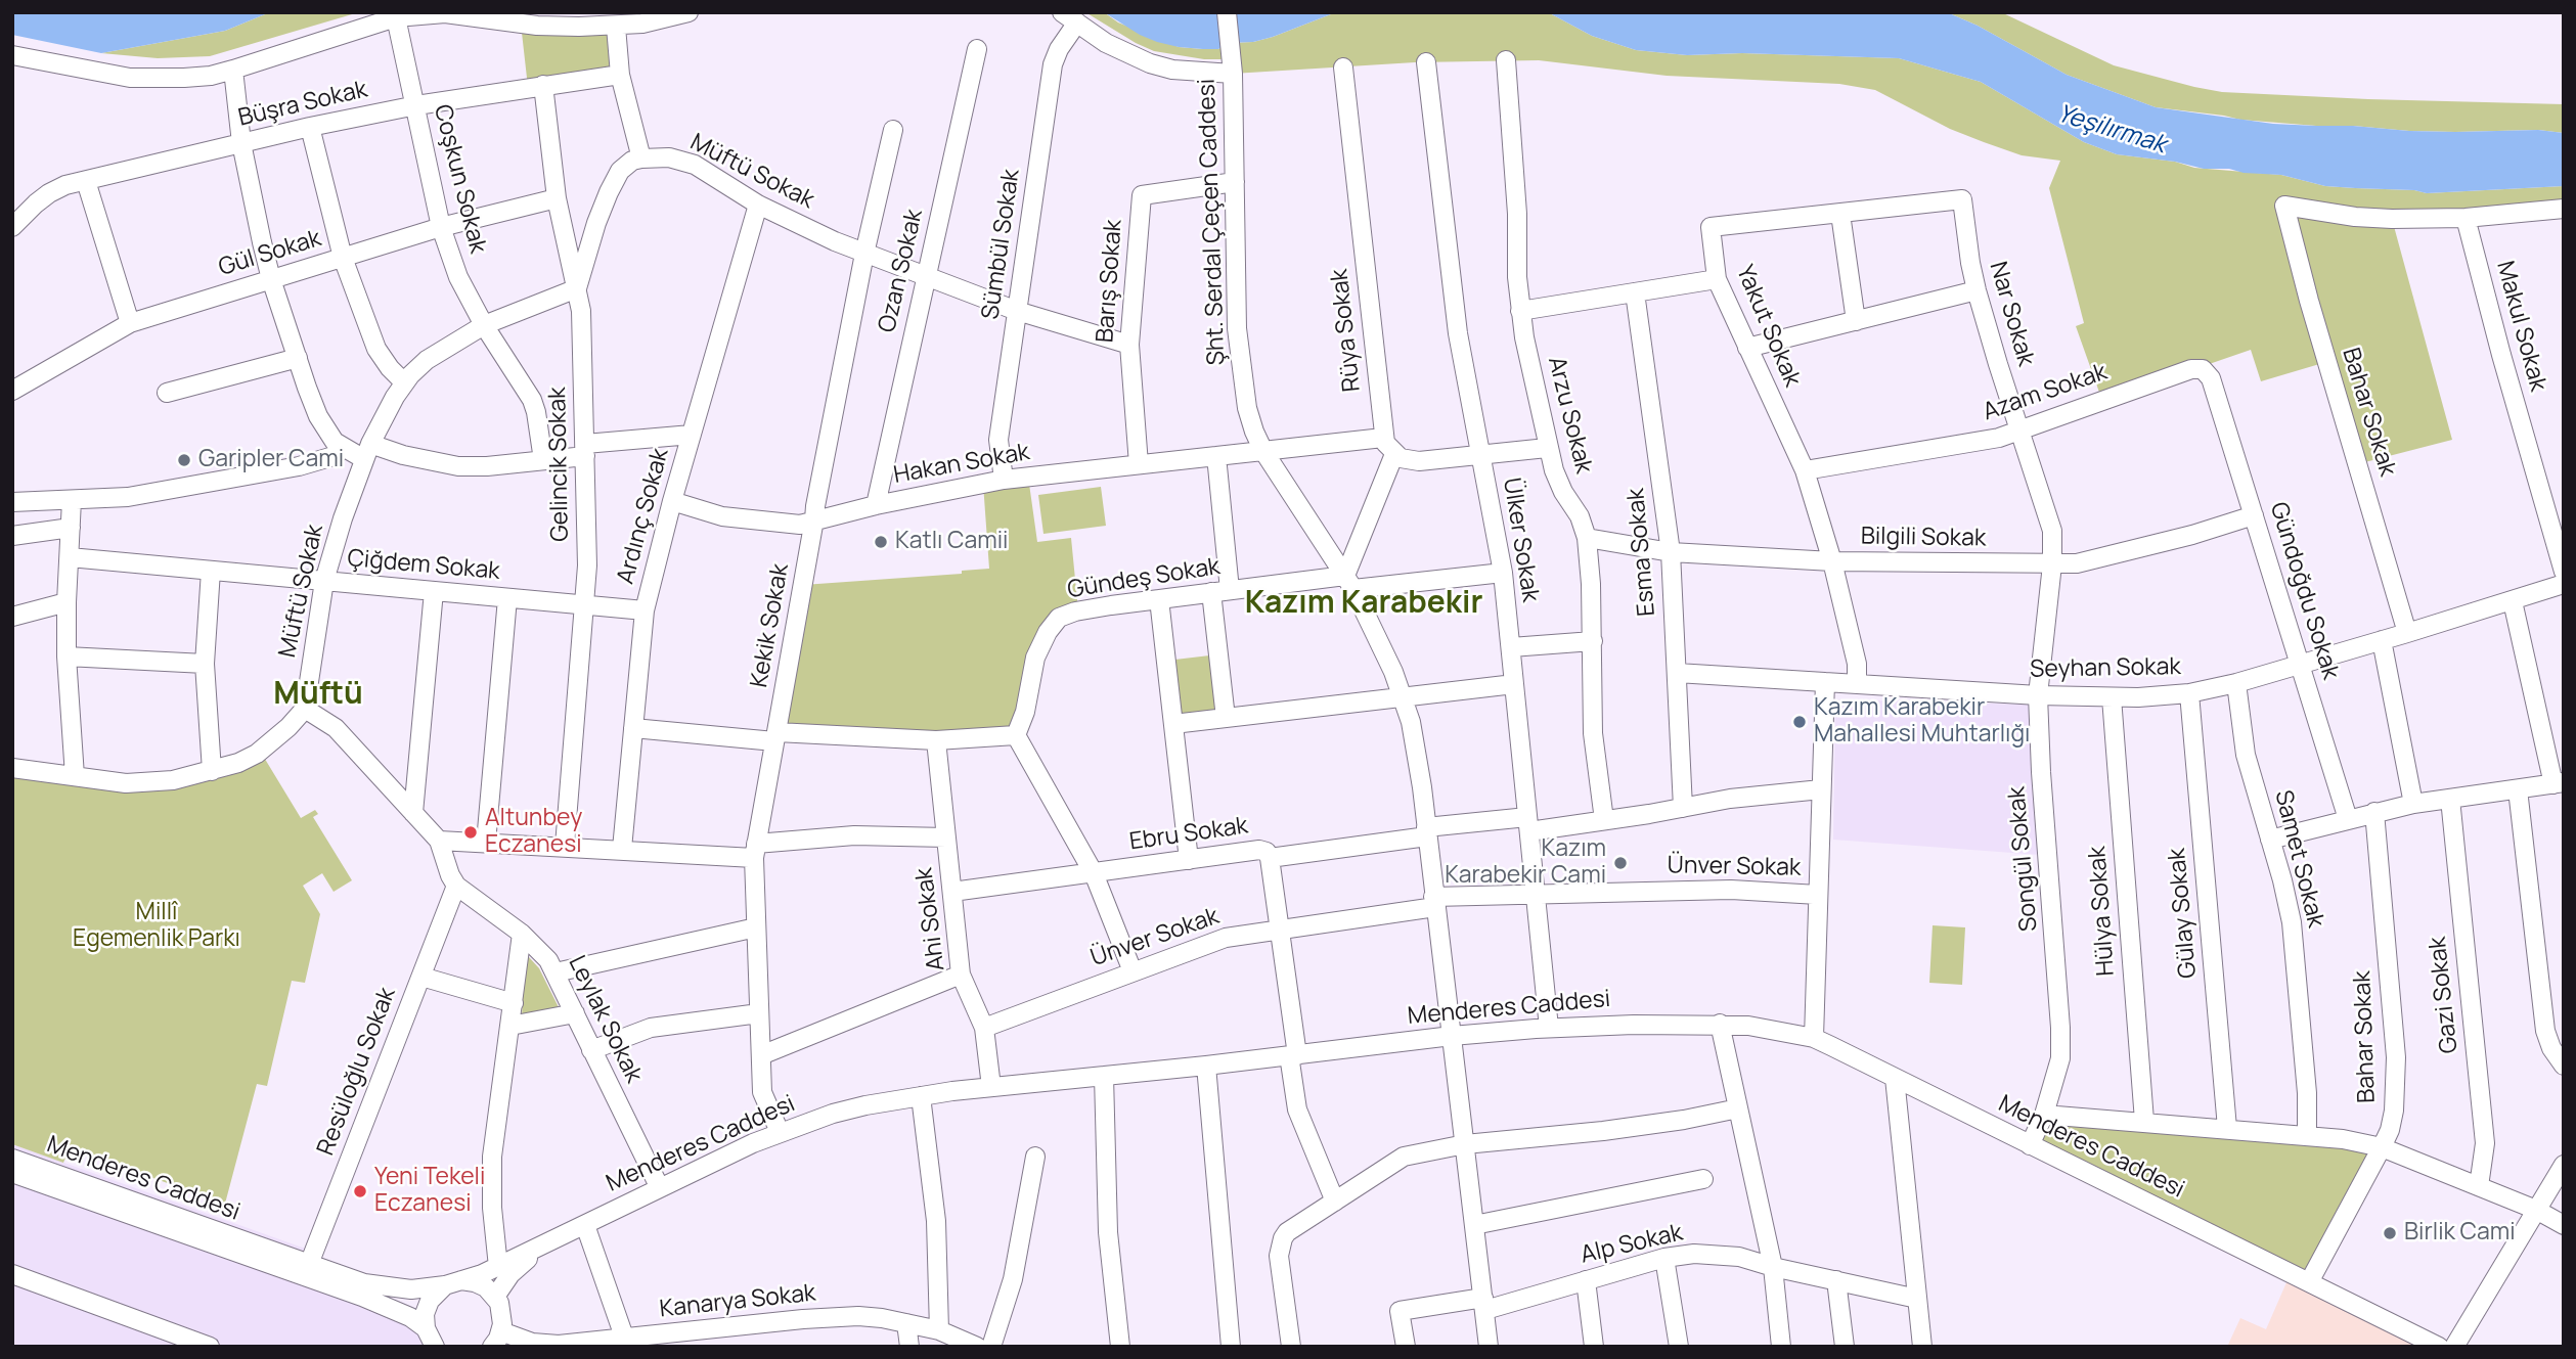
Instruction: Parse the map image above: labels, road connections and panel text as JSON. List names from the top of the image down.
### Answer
{
  "streets": {
    "street": [
      "Büşra Sokak",
      "Müftü Sokak",
      "Coşkun Sokak",
      "Şht. Serdal Çeçen Caddesi",
      "Sümbül Sokak",
      "Gül Sokak",
      "Ozan Sokak",
      "Barış Sokak",
      "Nar Sokak",
      "Yakut Sokak",
      "Makul Sokak",
      "Rüya Sokak",
      "Azam Sokak",
      "Bahar Sokak",
      "Arzu Sokak",
      "Gelincik Sokak",
      "Hakan Sokak",
      "Ardınç Sokak",
      "Bilgili Sokak",
      "Ülker Sokak",
      "Esma Sokak",
      "Çiğdem Sokak",
      "Gündeş Sokak",
      "Gündoğdu Sokak",
      "Kekik Sokak",
      "Seyhan Sokak",
      "Ebru Sokak",
      "Songül Sokak",
      "Samet Sokak",
      "Ünver Sokak",
      "Hülya Sokak",
      "Gülay Sokak",
      "Ahi Sokak",
      "Gazi Sokak",
      "Menderes Caddesi",
      "Leylak Sokak",
      "Resüloğlu Sokak",
      "Alp Sokak",
      "Kanarya Sokak"
    ]
  },
  "crossings": [
    ["Büşra Sokak", "Coşkun Sokak"],
    ["Büşra Sokak", "Gelincik Sokak"],
    ["Müftü Sokak", "Coşkun Sokak"],
    ["Müftü Sokak", "Sümbül Sokak"],
    ["Müftü Sokak", "Ozan Sokak"],
    ["Müftü Sokak", "Barış Sokak"],
    ["Müftü Sokak", "Gelincik Sokak"],
    ["Müftü Sokak", "Ardınç Sokak"],
    ["Müftü Sokak", "Çiğdem Sokak"],
    ["Müftü Sokak", "Kekik Sokak"],
    ["Coşkun Sokak", "Gül Sokak"],
    ["Şht. Serdal Çeçen Caddesi", "Barış Sokak"],
    ["Şht. Serdal Çeçen Caddesi", "Hakan Sokak"],
    ["Şht. Serdal Çeçen Caddesi", "Gündeş Sokak"],
    ["Şht. Serdal Çeçen Caddesi", "Ebru Sokak"],
    ["Şht. Serdal Çeçen Caddesi", "Ünver Sokak"],
    ["Şht. Serdal Çeçen Caddesi", "Menderes Caddesi"],
    ["Şht. Serdal Çeçen Caddesi", "Alp Sokak"],
    ["Sümbül Sokak", "Hakan Sokak"],
    ["Gül Sokak", "Gelincik Sokak"],
    ["Ozan Sokak", "Hakan Sokak"],
    ["Barış Sokak", "Hakan Sokak"],
    ["Nar Sokak", "Yakut Sokak"],
    ["Nar Sokak", "Azam Sokak"],
    ["Nar Sokak", "Bilgili Sokak"],
    ["Nar Sokak", "Songül Sokak"],
    ["Yakut Sokak", "Azam Sokak"],
    ["Yakut Sokak", "Bilgili Sokak"],
    ["Yakut Sokak", "Seyhan Sokak"],
    ["Makul Sokak", "Bahar Sokak"],
    ["Rüya Sokak", "Hakan Sokak"],
    ["Azam Sokak", "Gündoğdu Sokak"],
    ["Bahar Sokak", "Seyhan Sokak"],
    ["Bahar Sokak", "Menderes Caddesi"],
    ["Arzu Sokak", "Bilgili Sokak"],
    ["Arzu Sokak", "Ebru Sokak"],
    ["Gelincik Sokak", "Çiğdem Sokak"],
    ["Hakan Sokak", "Ardınç Sokak"],
    ["Hakan Sokak", "Kekik Sokak"],
    ["Ardınç Sokak", "Çiğdem Sokak"],
    ["Bilgili Sokak", "Esma Sokak"],
    ["Bilgili Sokak", "Gündoğdu Sokak"],
    ["Bilgili Sokak", "Songül Sokak"],
    ["Ülker Sokak", "Gündeş Sokak"],
    ["Ülker Sokak", "Ebru Sokak"],
    ["Ülker Sokak", "Ünver Sokak"],
    ["Ülker Sokak", "Menderes Caddesi"],
    ["Esma Sokak", "Seyhan Sokak"],
    ["Esma Sokak", "Ebru Sokak"],
    ["Gündoğdu Sokak", "Seyhan Sokak"],
    ["Kekik Sokak", "Menderes Caddesi"],
    ["Seyhan Sokak", "Songül Sokak"],
    ["Seyhan Sokak", "Samet Sokak"],
    ["Seyhan Sokak", "Hülya Sokak"],
    ["Seyhan Sokak", "Gülay Sokak"],
    ["Ebru Sokak", "Ahi Sokak"],
    ["Songül Sokak", "Menderes Caddesi"],
    ["Ünver Sokak", "Ahi Sokak"],
    ["Ahi Sokak", "Menderes Caddesi"],
    ["Menderes Caddesi", "Leylak Sokak"],
    ["Menderes Caddesi", "Resüloğlu Sokak"],
    ["Leylak Sokak", "Resüloğlu Sokak"]
  ],
  "districts": ["Kazım Karabekir", "Müftü"],
  "water": ["Yeşilırmak"],
  "parks": ["Millî Egemenlik Parkı"],
  "places": [
    "Garipler Cami",
    "Katlı Camii",
    "Kazım Karabekir Mahallesi Muhtarlığı",
    "Altunbey Eczanesi",
    "Kazım Karabekir Cami",
    "Yeni Tekeli Eczanesi",
    "Birlik Cami"
  ]
}
